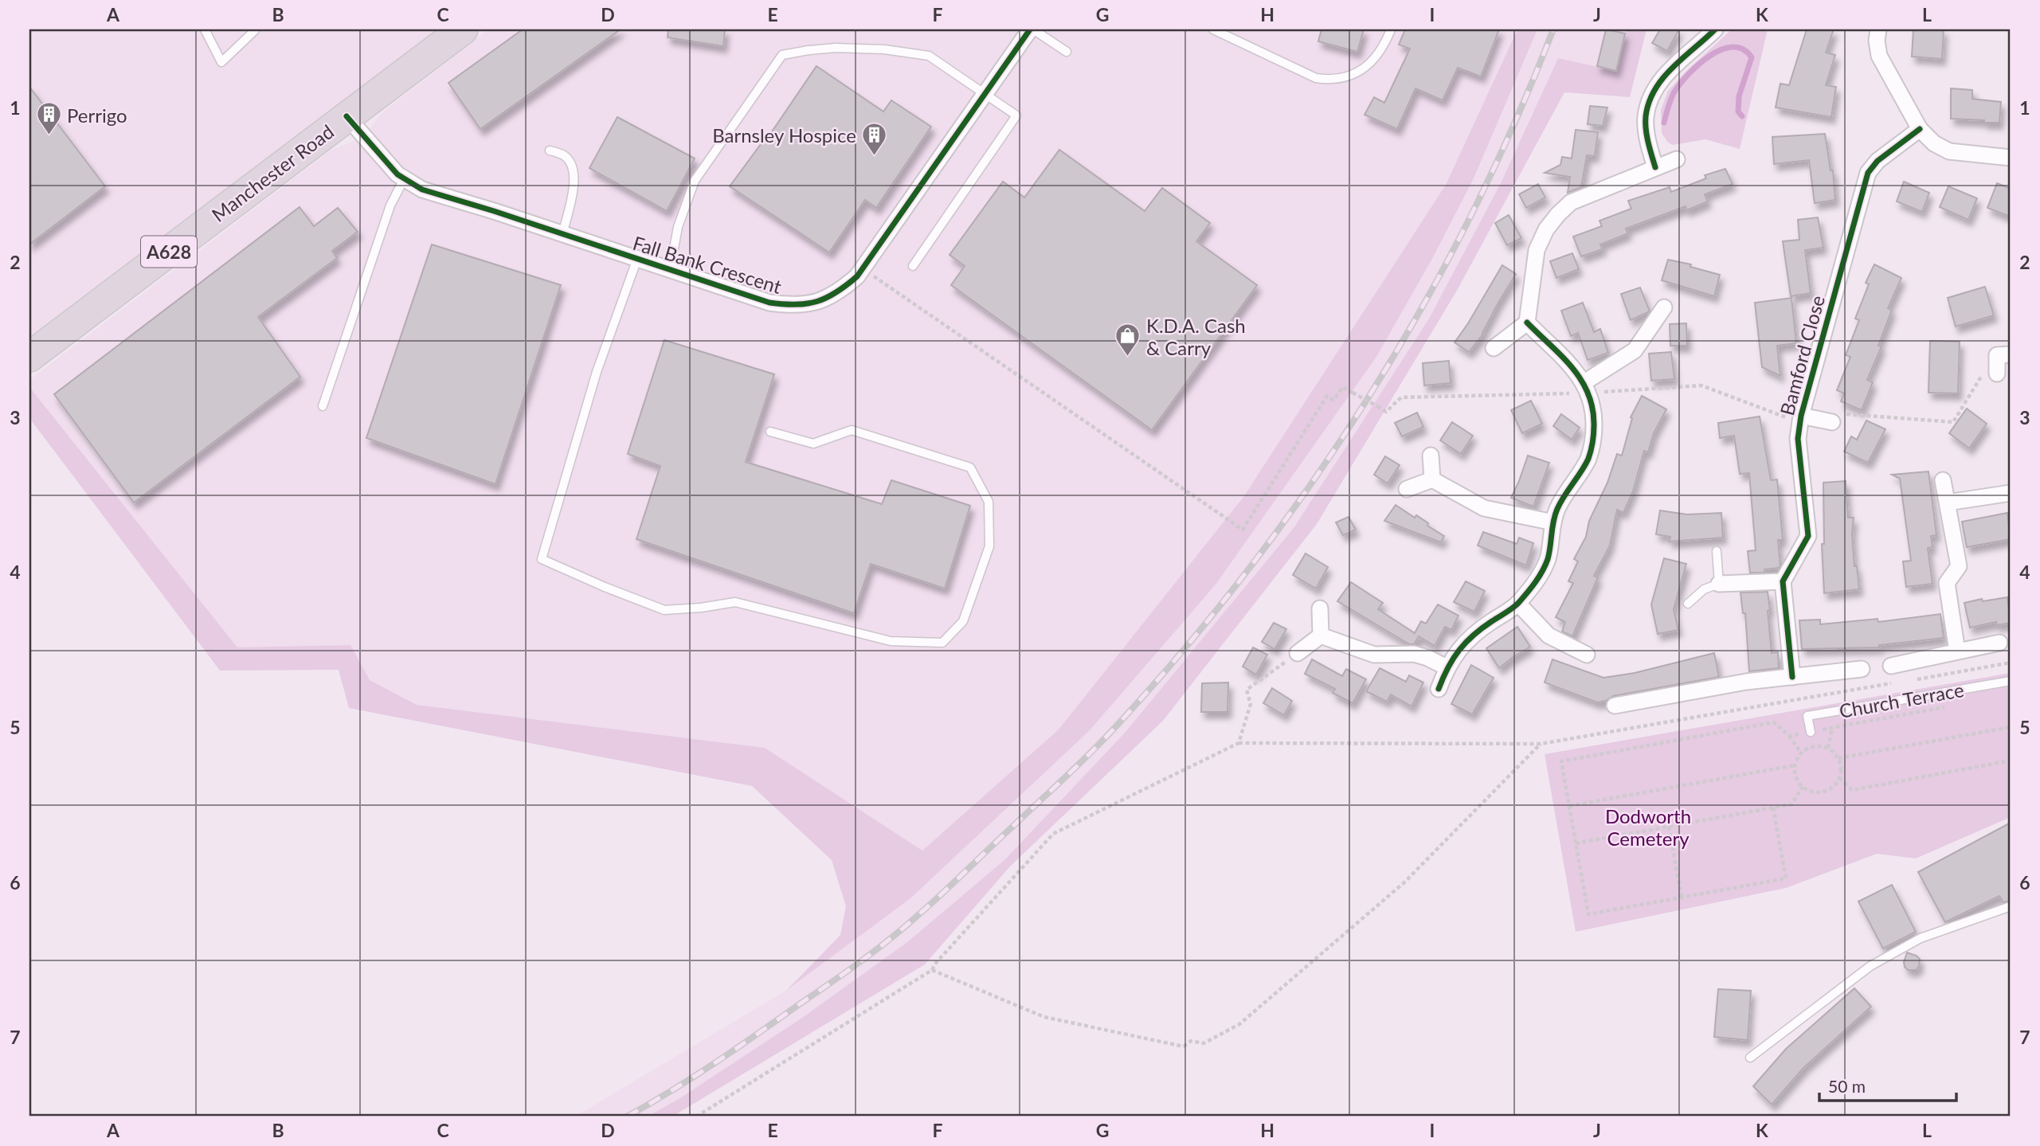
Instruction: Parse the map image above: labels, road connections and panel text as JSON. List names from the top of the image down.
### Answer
{
  "streets": {
    "highway": ["Manchester Road", "A628"],
    "street": ["Fall Bank Crescent", "Bamford Close"],
    "lane": ["Church Terrace"]
  },
  "crossings": [
    ["Manchester Road", "Fall Bank Crescent"]
  ],
  "parks": ["Dodworth Cemetery"],
  "places": {
    "building": ["Perrigo", "Barnsley Hospice"],
    "shop": ["K.D.A. Cash & Carry"]
  },
  "scale_bar": "50 m",
  "grid": {
    "columns": [
      "A",
      "B",
      "C",
      "D",
      "E",
      "F",
      "G",
      "H",
      "I",
      "J",
      "K",
      "L"
    ],
    "rows": [
      "1",
      "2",
      "3",
      "4",
      "5",
      "6",
      "7"
    ]
  }
}
